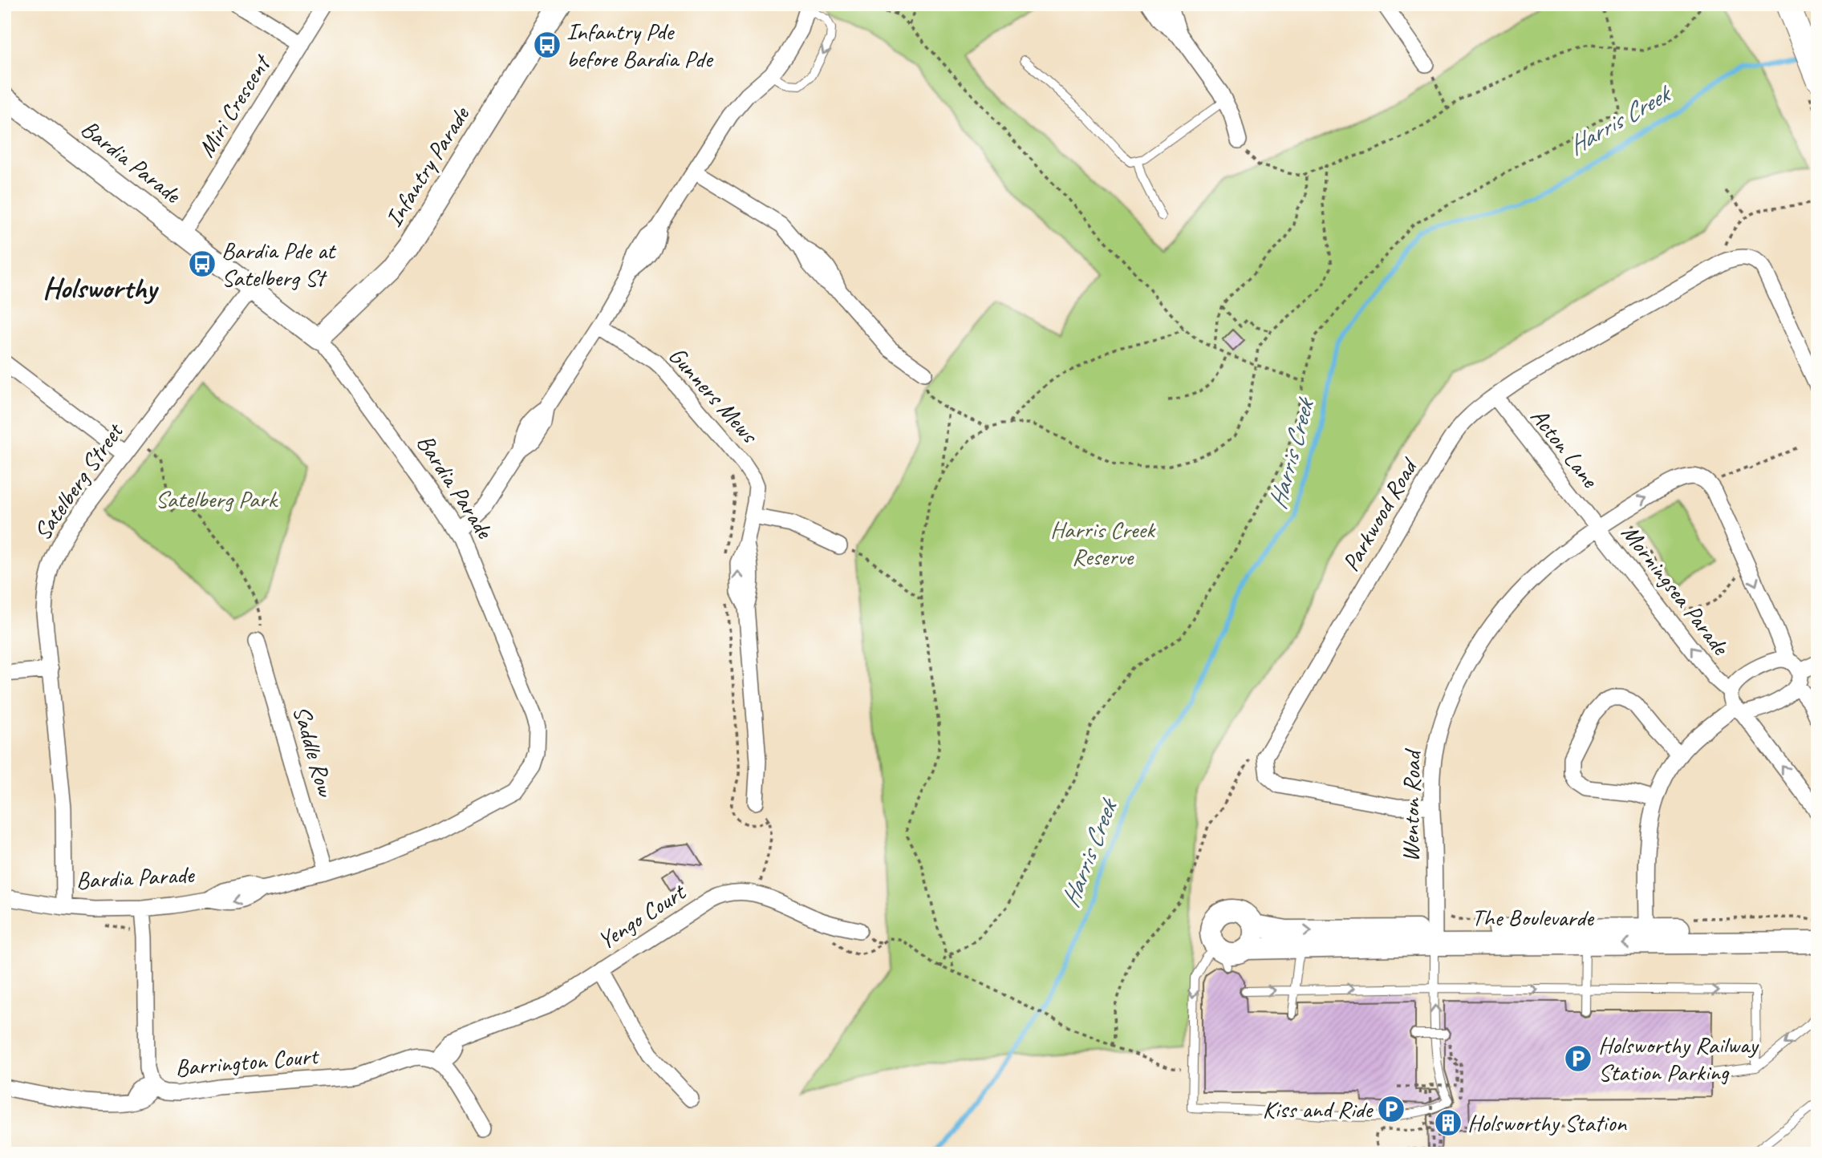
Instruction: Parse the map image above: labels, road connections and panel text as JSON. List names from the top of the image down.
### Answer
{
  "streets": {
    "street": [
      "Miri Crescent",
      "Bardia Parade",
      "Infantry Parade",
      "Gunners Mews",
      "Acton Lane",
      "Satelberg Street",
      "Parkwood Road",
      "Morningsea Parade",
      "Saddle Row",
      "Wenton Road",
      "Yengo Court",
      "The Boulevarde",
      "Barrington Court"
    ]
  },
  "crossings": [
    ["Miri Crescent", "Bardia Parade"],
    ["Bardia Parade", "Infantry Parade"],
    ["Bardia Parade", "Satelberg Street"],
    ["Bardia Parade", "Saddle Row"],
    ["Bardia Parade", "Barrington Court"],
    ["Acton Lane", "Parkwood Road"],
    ["Acton Lane", "Morningsea Parade"],
    ["Acton Lane", "Wenton Road"],
    ["Morningsea Parade", "Wenton Road"],
    ["Wenton Road", "The Boulevarde"],
    ["Yengo Court", "Barrington Court"]
  ],
  "districts": ["Holsworthy"],
  "water": ["Harris Creek"],
  "parks": ["Satelberg Park", "Harris Creek Reserve"],
  "places": {
    "bus stop": ["Infantry Pde before Bardia Pde", "Bardia Pde at Satelberg St"],
    "parking": ["Holsworthy Railway Station Parking", "Kiss and Ride"],
    "building": ["Holsworthy Station"]
  }
}
